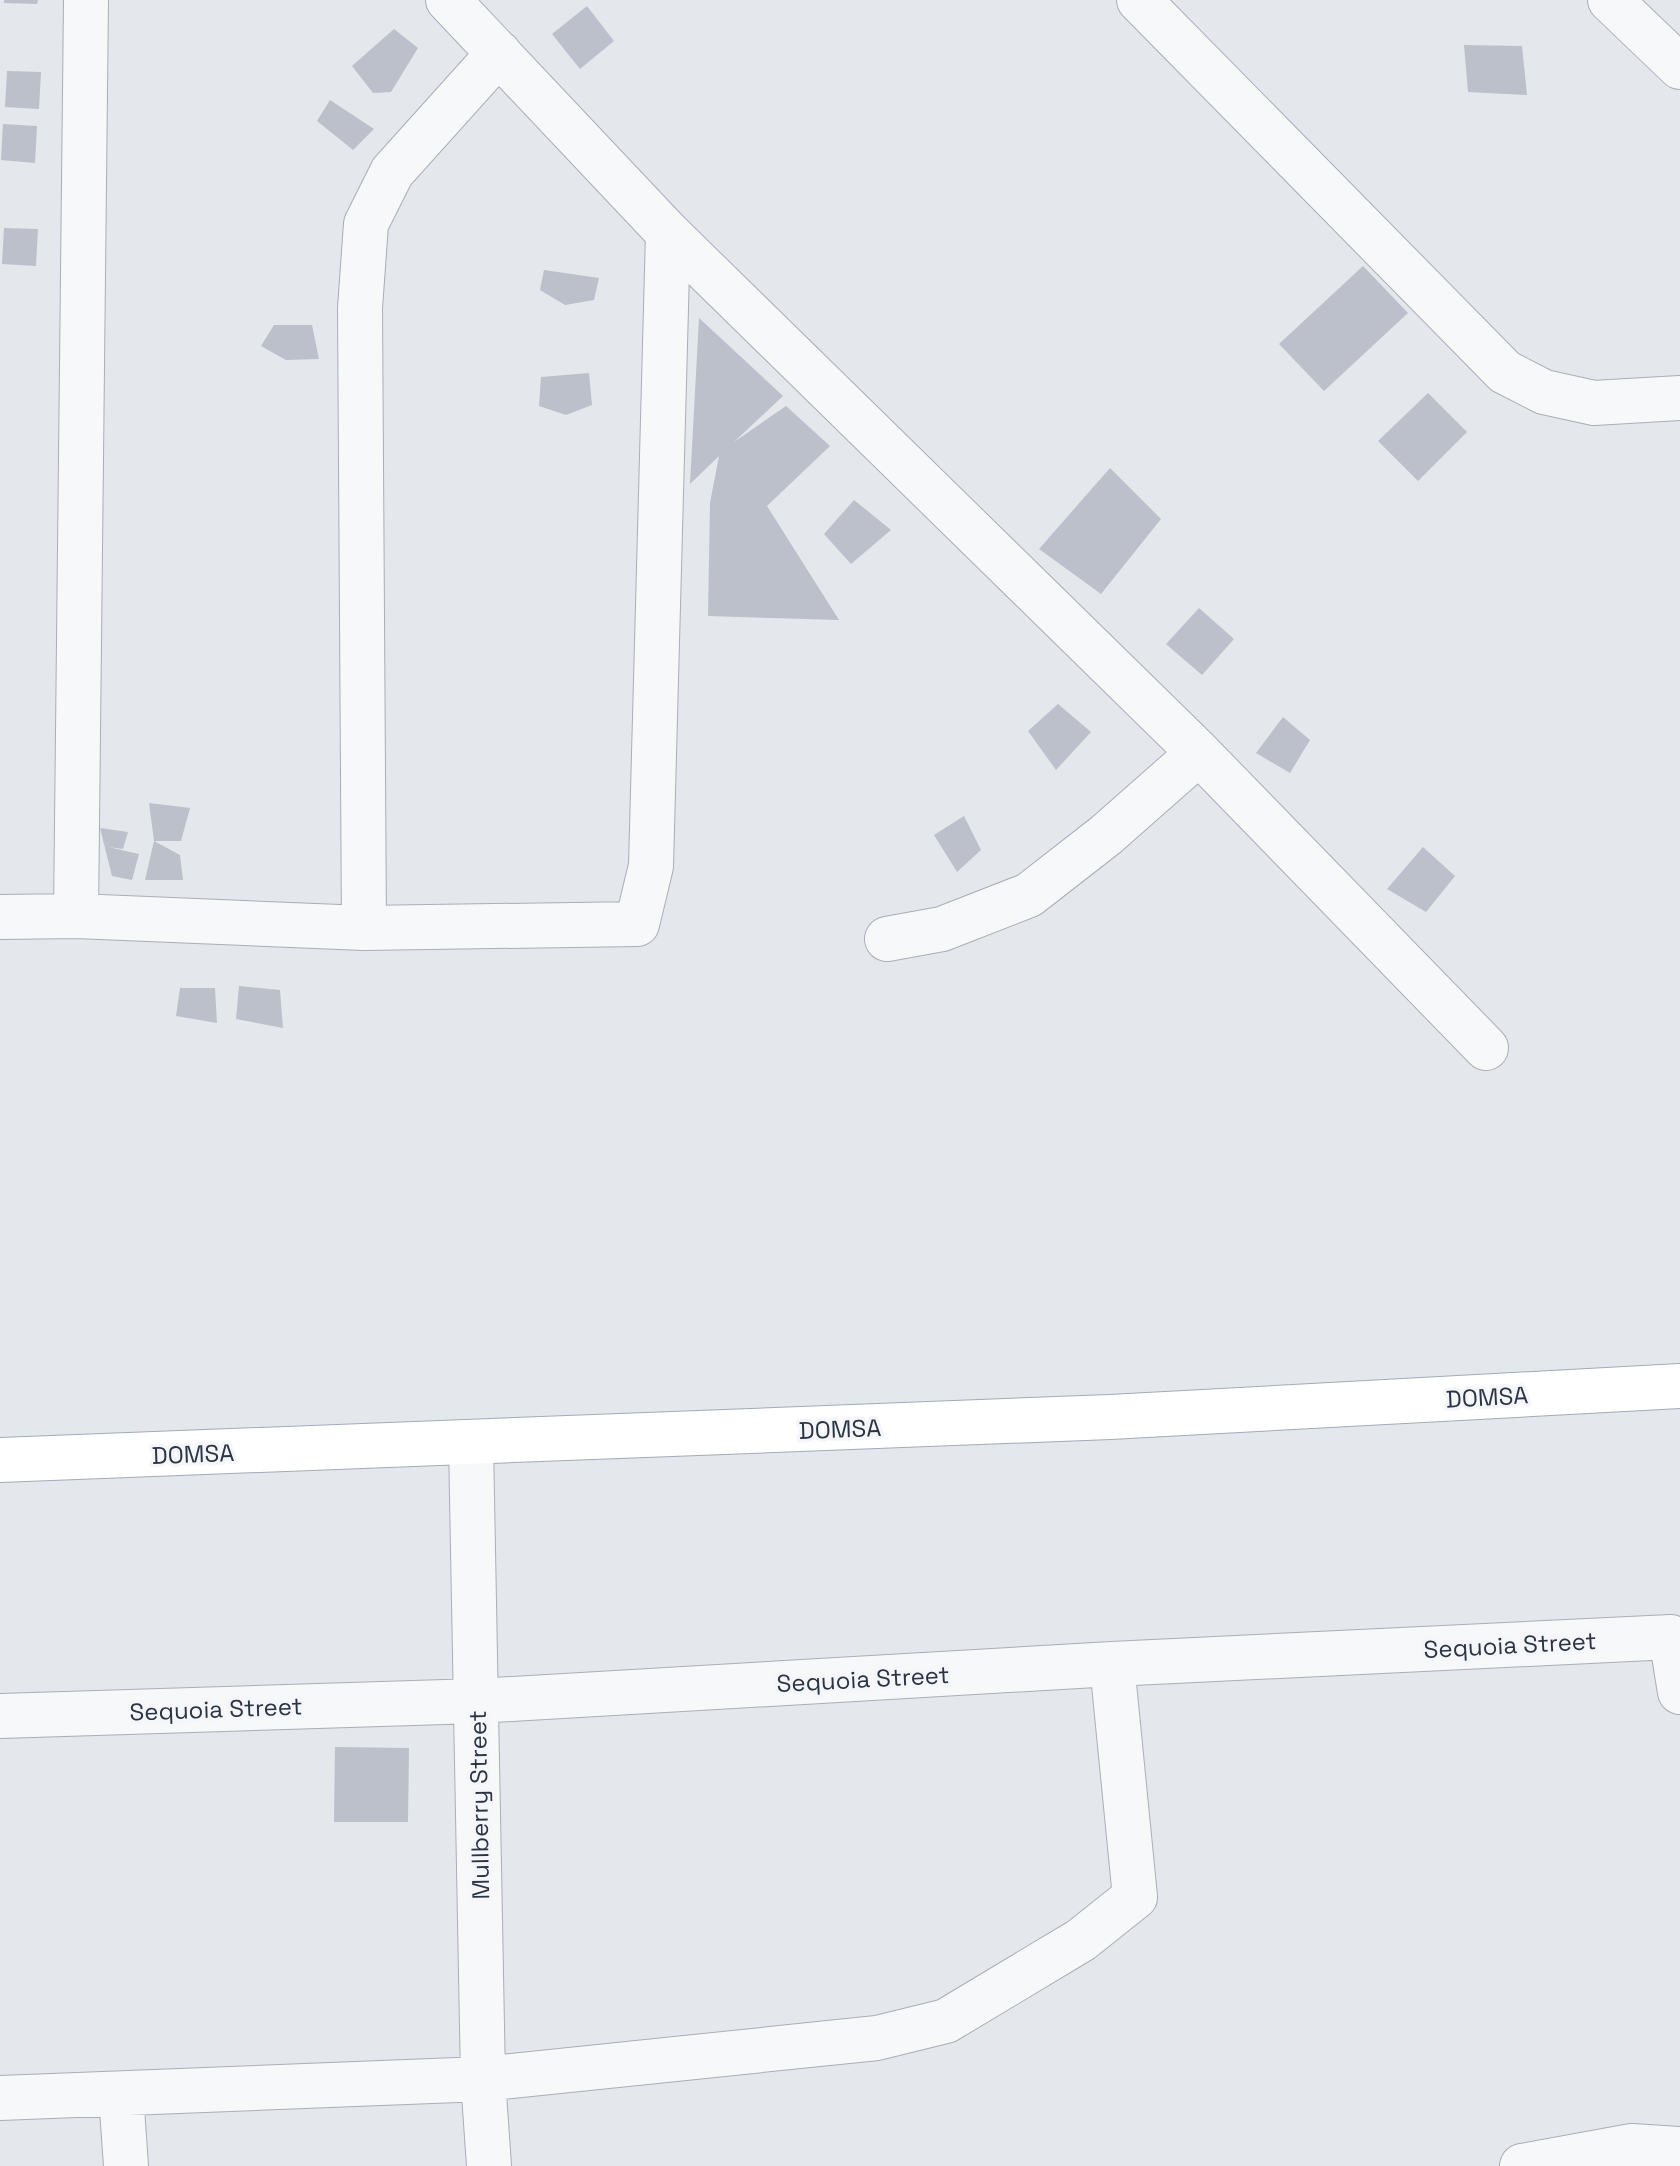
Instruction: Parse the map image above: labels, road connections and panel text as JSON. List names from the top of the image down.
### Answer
{
  "streets": {
    "main road": ["DOMSA"],
    "street": ["Sequoia Street", "Mullberry Street"]
  },
  "crossings": [
    ["DOMSA", "Mullberry Street"],
    ["Sequoia Street", "Mullberry Street"]
  ]
}
